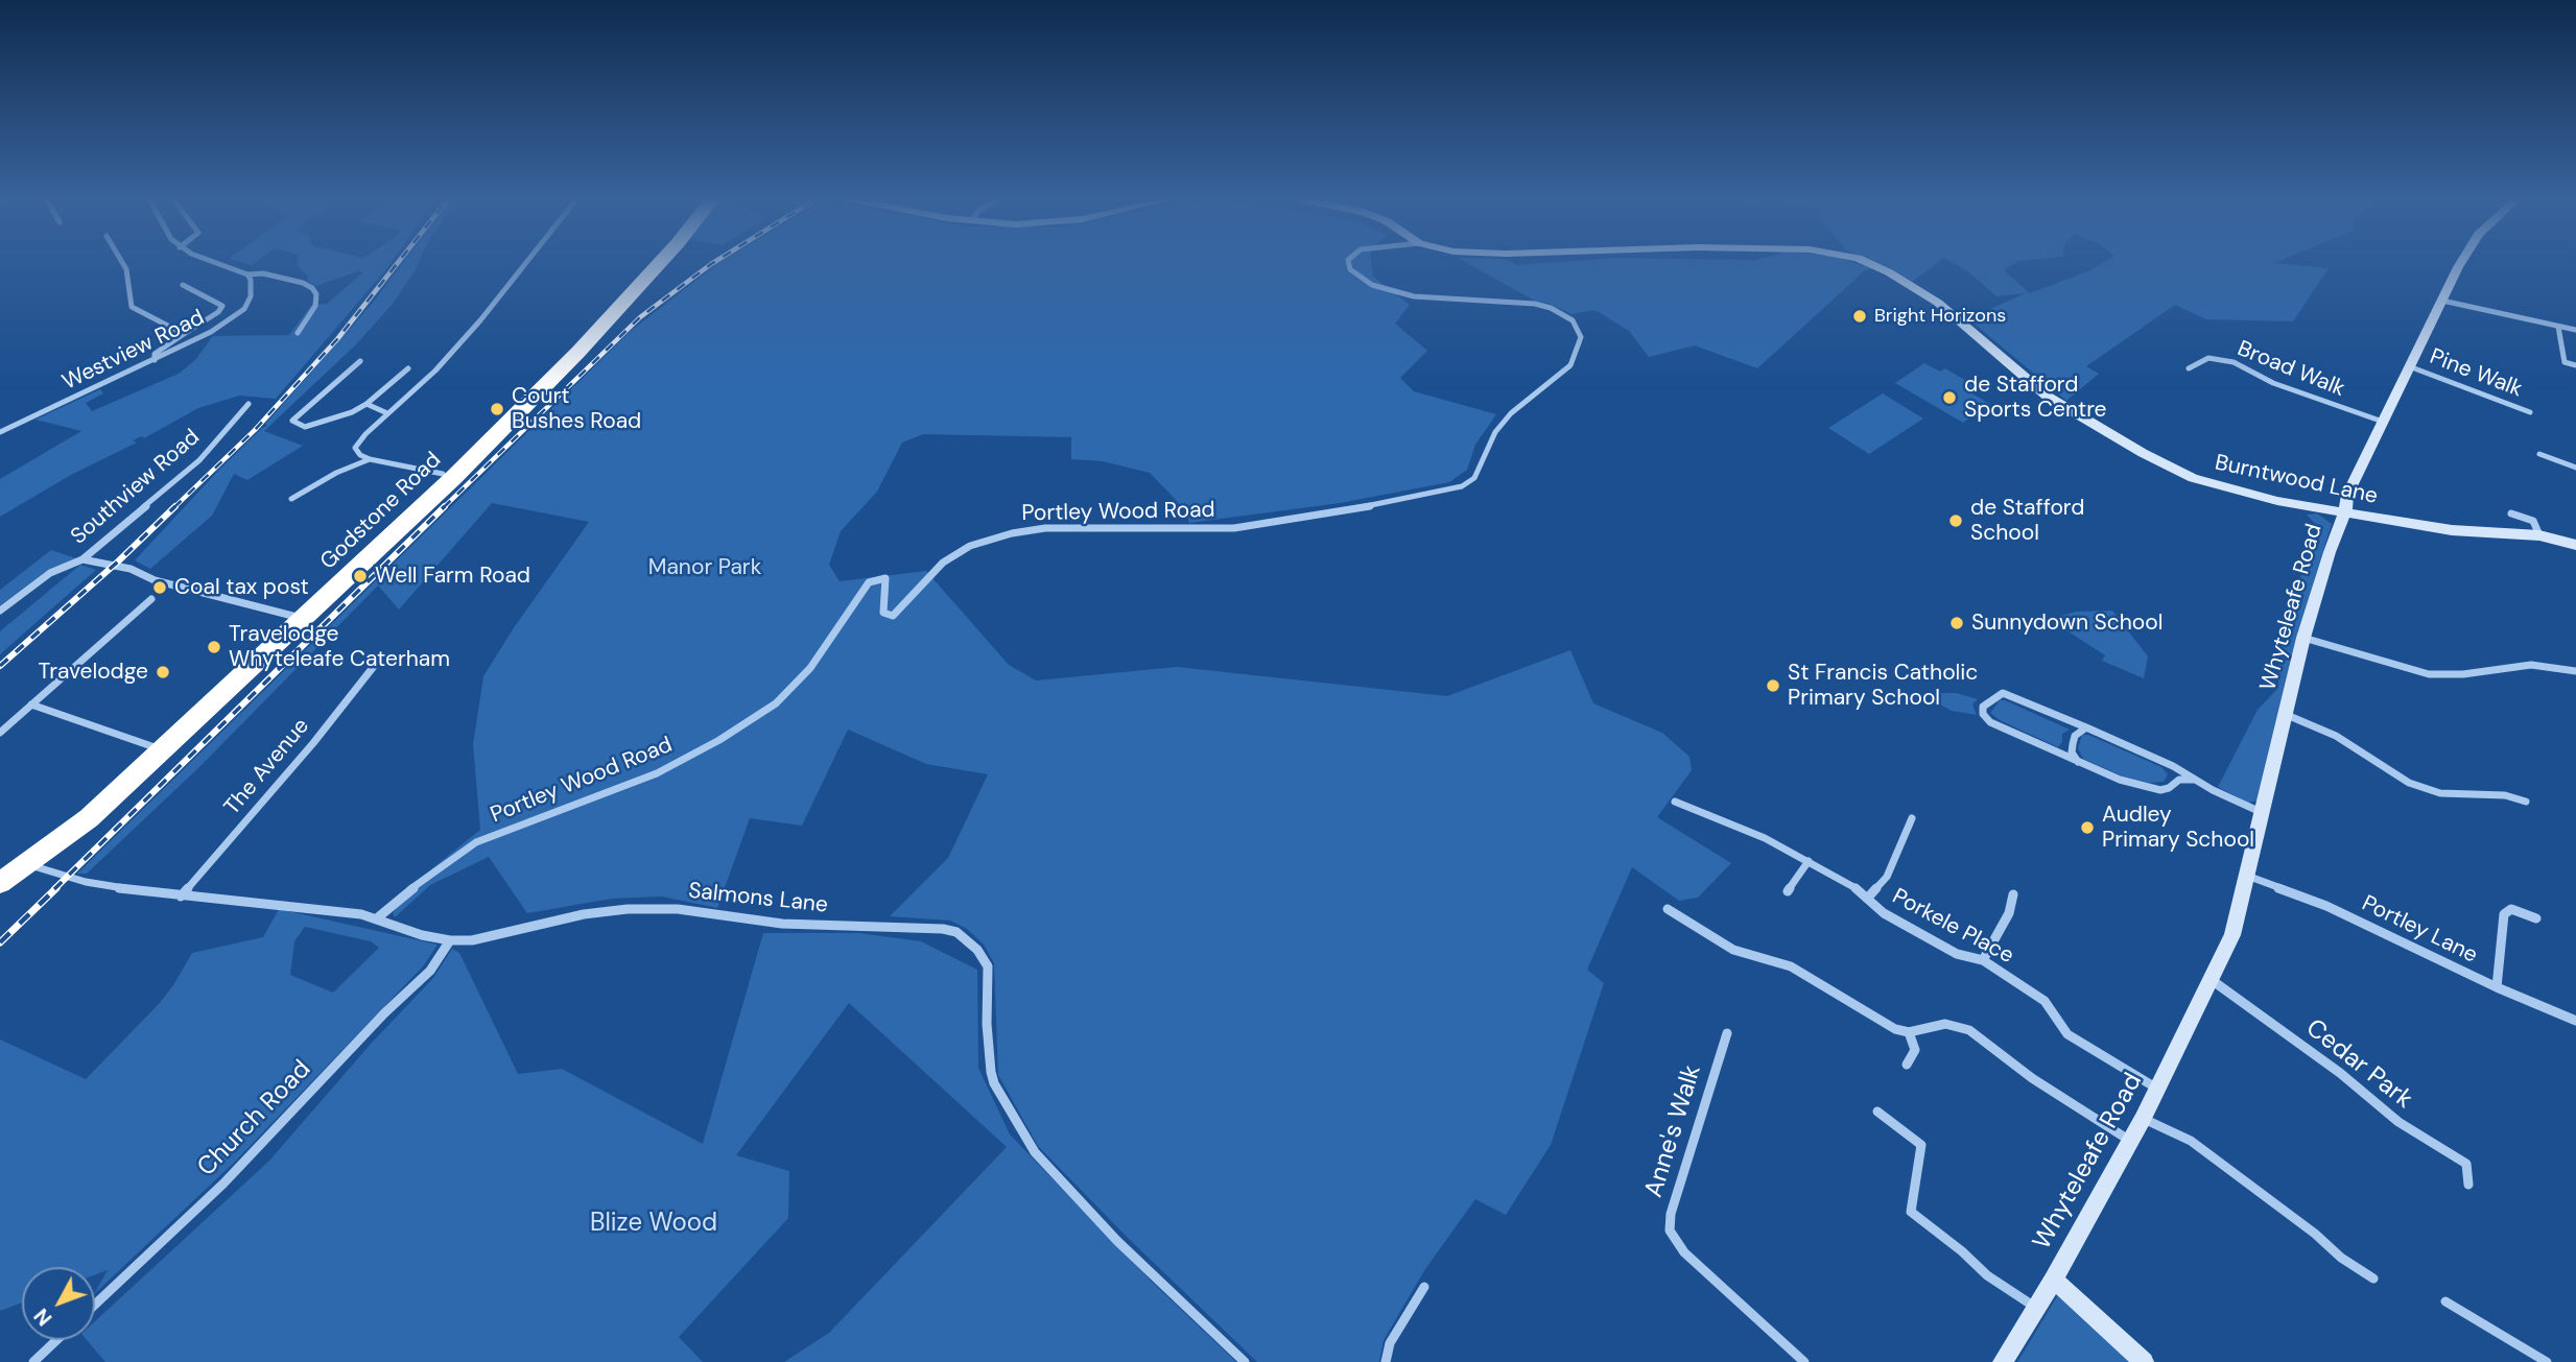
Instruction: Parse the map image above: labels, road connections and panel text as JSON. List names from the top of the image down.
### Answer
{
  "streets": {
    "highway": ["Godstone Road"],
    "street": [
      "Westview Road",
      "Broad Walk",
      "Pine Walk",
      "Burntwood Lane",
      "Southview Road",
      "Portley Wood Road",
      "Whyteleafe Road",
      "The Avenue",
      "Salmons Lane",
      "Porkele Place",
      "Portley Lane",
      "Cedar Park",
      "Church Road",
      "Anne's Walk"
    ]
  },
  "crossings": [
    ["Broad Walk", "Whyteleafe Road"],
    ["Pine Walk", "Whyteleafe Road"],
    ["Burntwood Lane", "Whyteleafe Road"],
    ["Godstone Road", "Salmons Lane"],
    ["Portley Wood Road", "Salmons Lane"],
    ["Whyteleafe Road", "Porkele Place"],
    ["Whyteleafe Road", "Portley Lane"],
    ["Whyteleafe Road", "Cedar Park"],
    ["The Avenue", "Salmons Lane"],
    ["Salmons Lane", "Church Road"]
  ],
  "parks": ["Manor Park", "Blize Wood"],
  "places": [
    "Bright Horizons",
    "de Stafford Sports Centre",
    "Court Bushes Road",
    "de Stafford School",
    "Well Farm Road",
    "Coal tax post",
    "Sunnydown School",
    "Travelodge Whyteleafe Caterham",
    "Travelodge",
    "St Francis Catholic Primary School",
    "Audley Primary School"
  ],
  "north": "bottom left"
}
